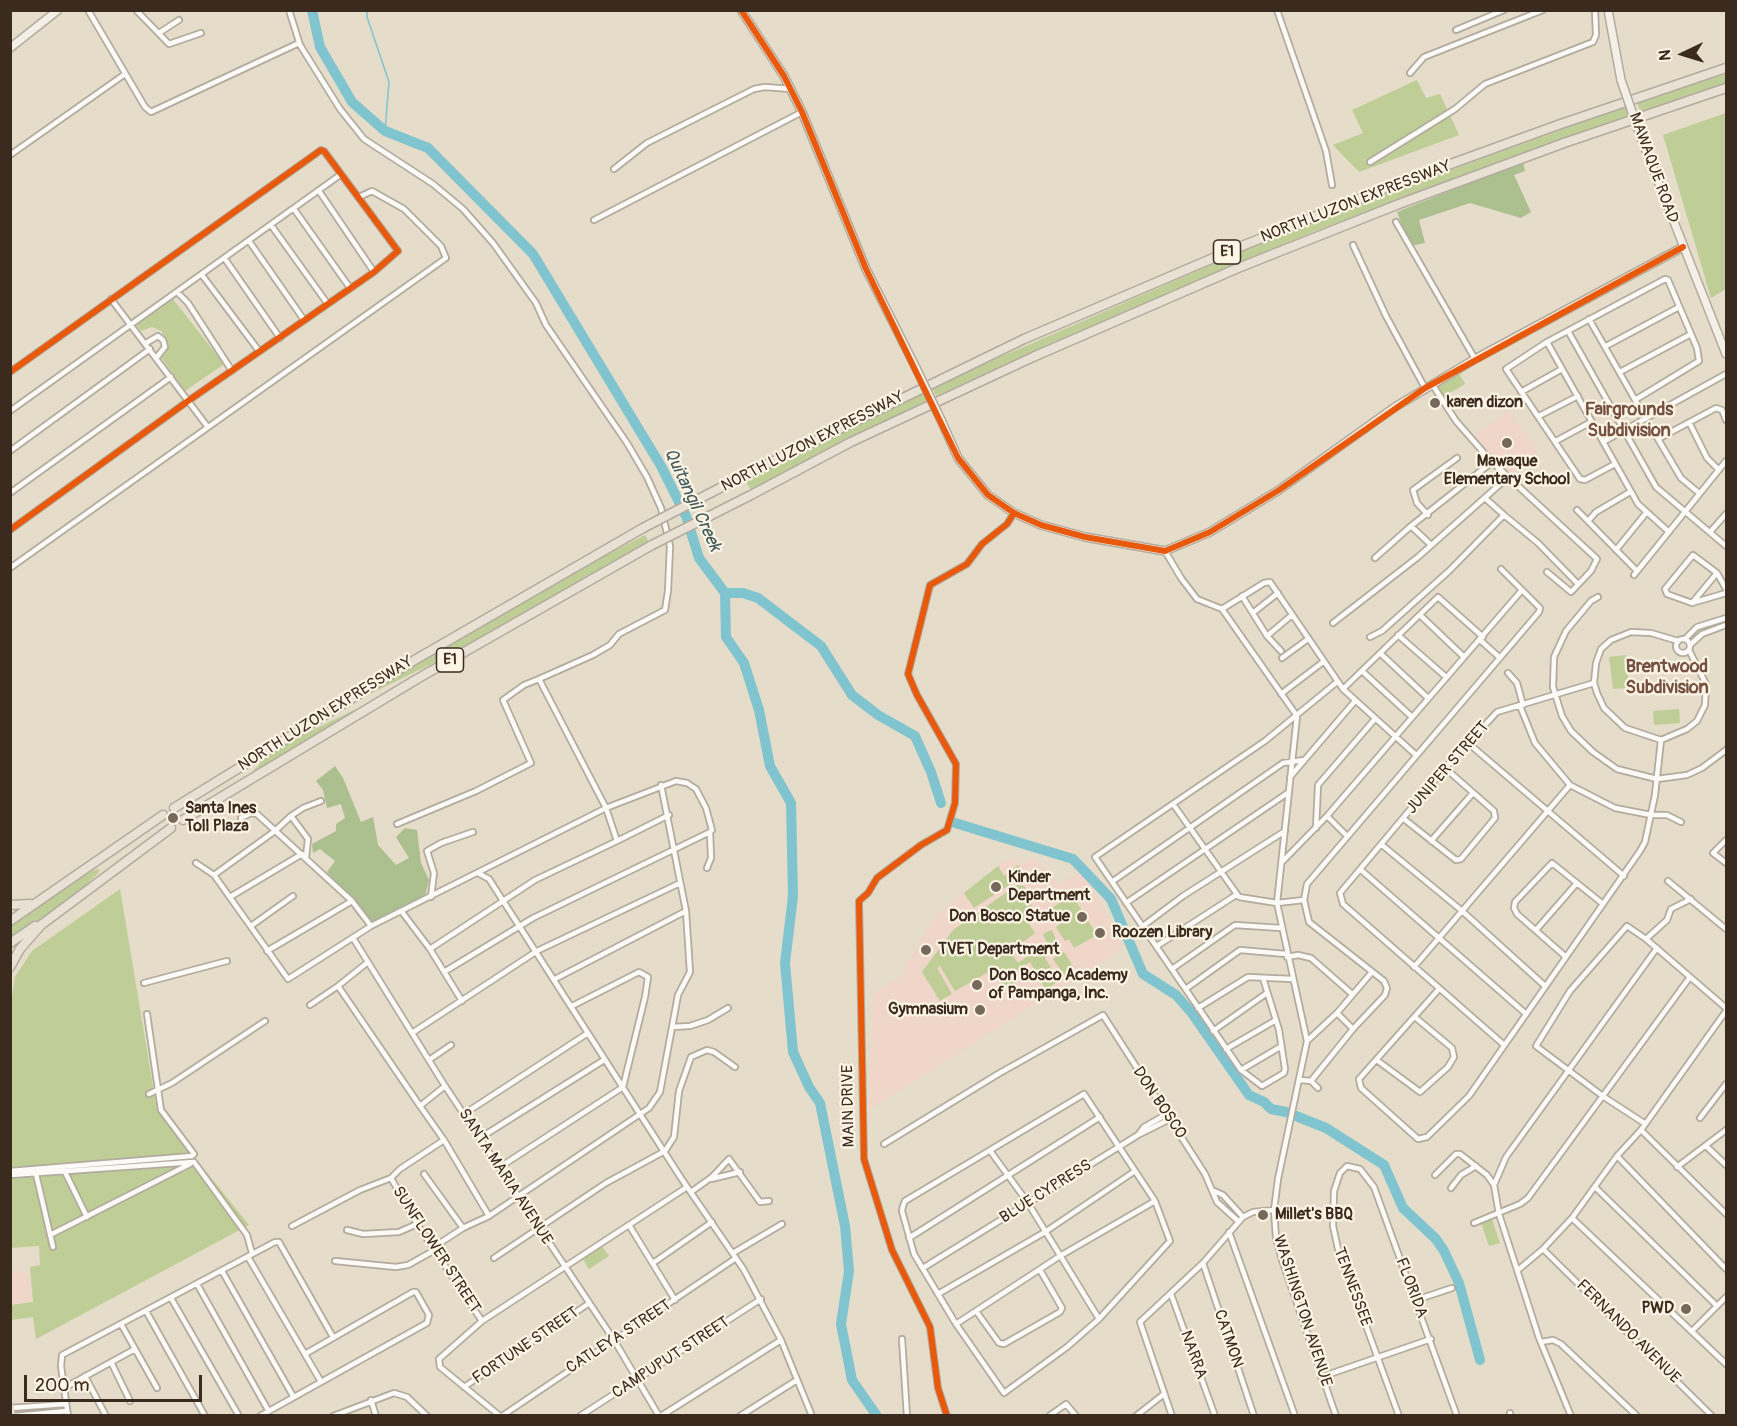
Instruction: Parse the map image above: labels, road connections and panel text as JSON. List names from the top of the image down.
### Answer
{
  "streets": {
    "highway": ["NORTH LUZON EXPRESSWAY", "E1"],
    "street": [
      "MAWAQUE ROAD",
      "JUNIPER STREET",
      "DON BOSCO",
      "MAIN DRIVE",
      "SANTA MARIA AVENUE",
      "BLUE CYPRESS",
      "SUNFLOWER STREET",
      "TENNESSEE",
      "FLORIDA",
      "WASHINGTON AVENUE",
      "FERNANDO AVENUE",
      "CATLEYA STREET",
      "CATMON",
      "FORTUNE STREET",
      "NARRA",
      "CAMPUPUT STREET"
    ]
  },
  "crossings": [
    ["DON BOSCO", "BLUE CYPRESS"],
    ["SANTA MARIA AVENUE", "CATLEYA STREET"],
    ["SANTA MARIA AVENUE", "FORTUNE STREET"],
    ["SANTA MARIA AVENUE", "CAMPUPUT STREET"],
    ["TENNESSEE", "FLORIDA"]
  ],
  "districts": ["Fairgrounds Subdivision", "Brentwood Subdivision"],
  "water": ["Quitangil Creek"],
  "places": [
    "karen dizon",
    "Mawaque Elementary School",
    "Santa Ines Toll Plaza",
    "Kinder Department",
    "Don Bosco Statue",
    "Roozen Library",
    "TVET Department",
    "Don Bosco Academy of Pampanga, Inc.",
    "Gymnasium",
    "Millet's BBQ",
    "PWD"
  ],
  "scale_bar": "200 m",
  "north": "left"
}
